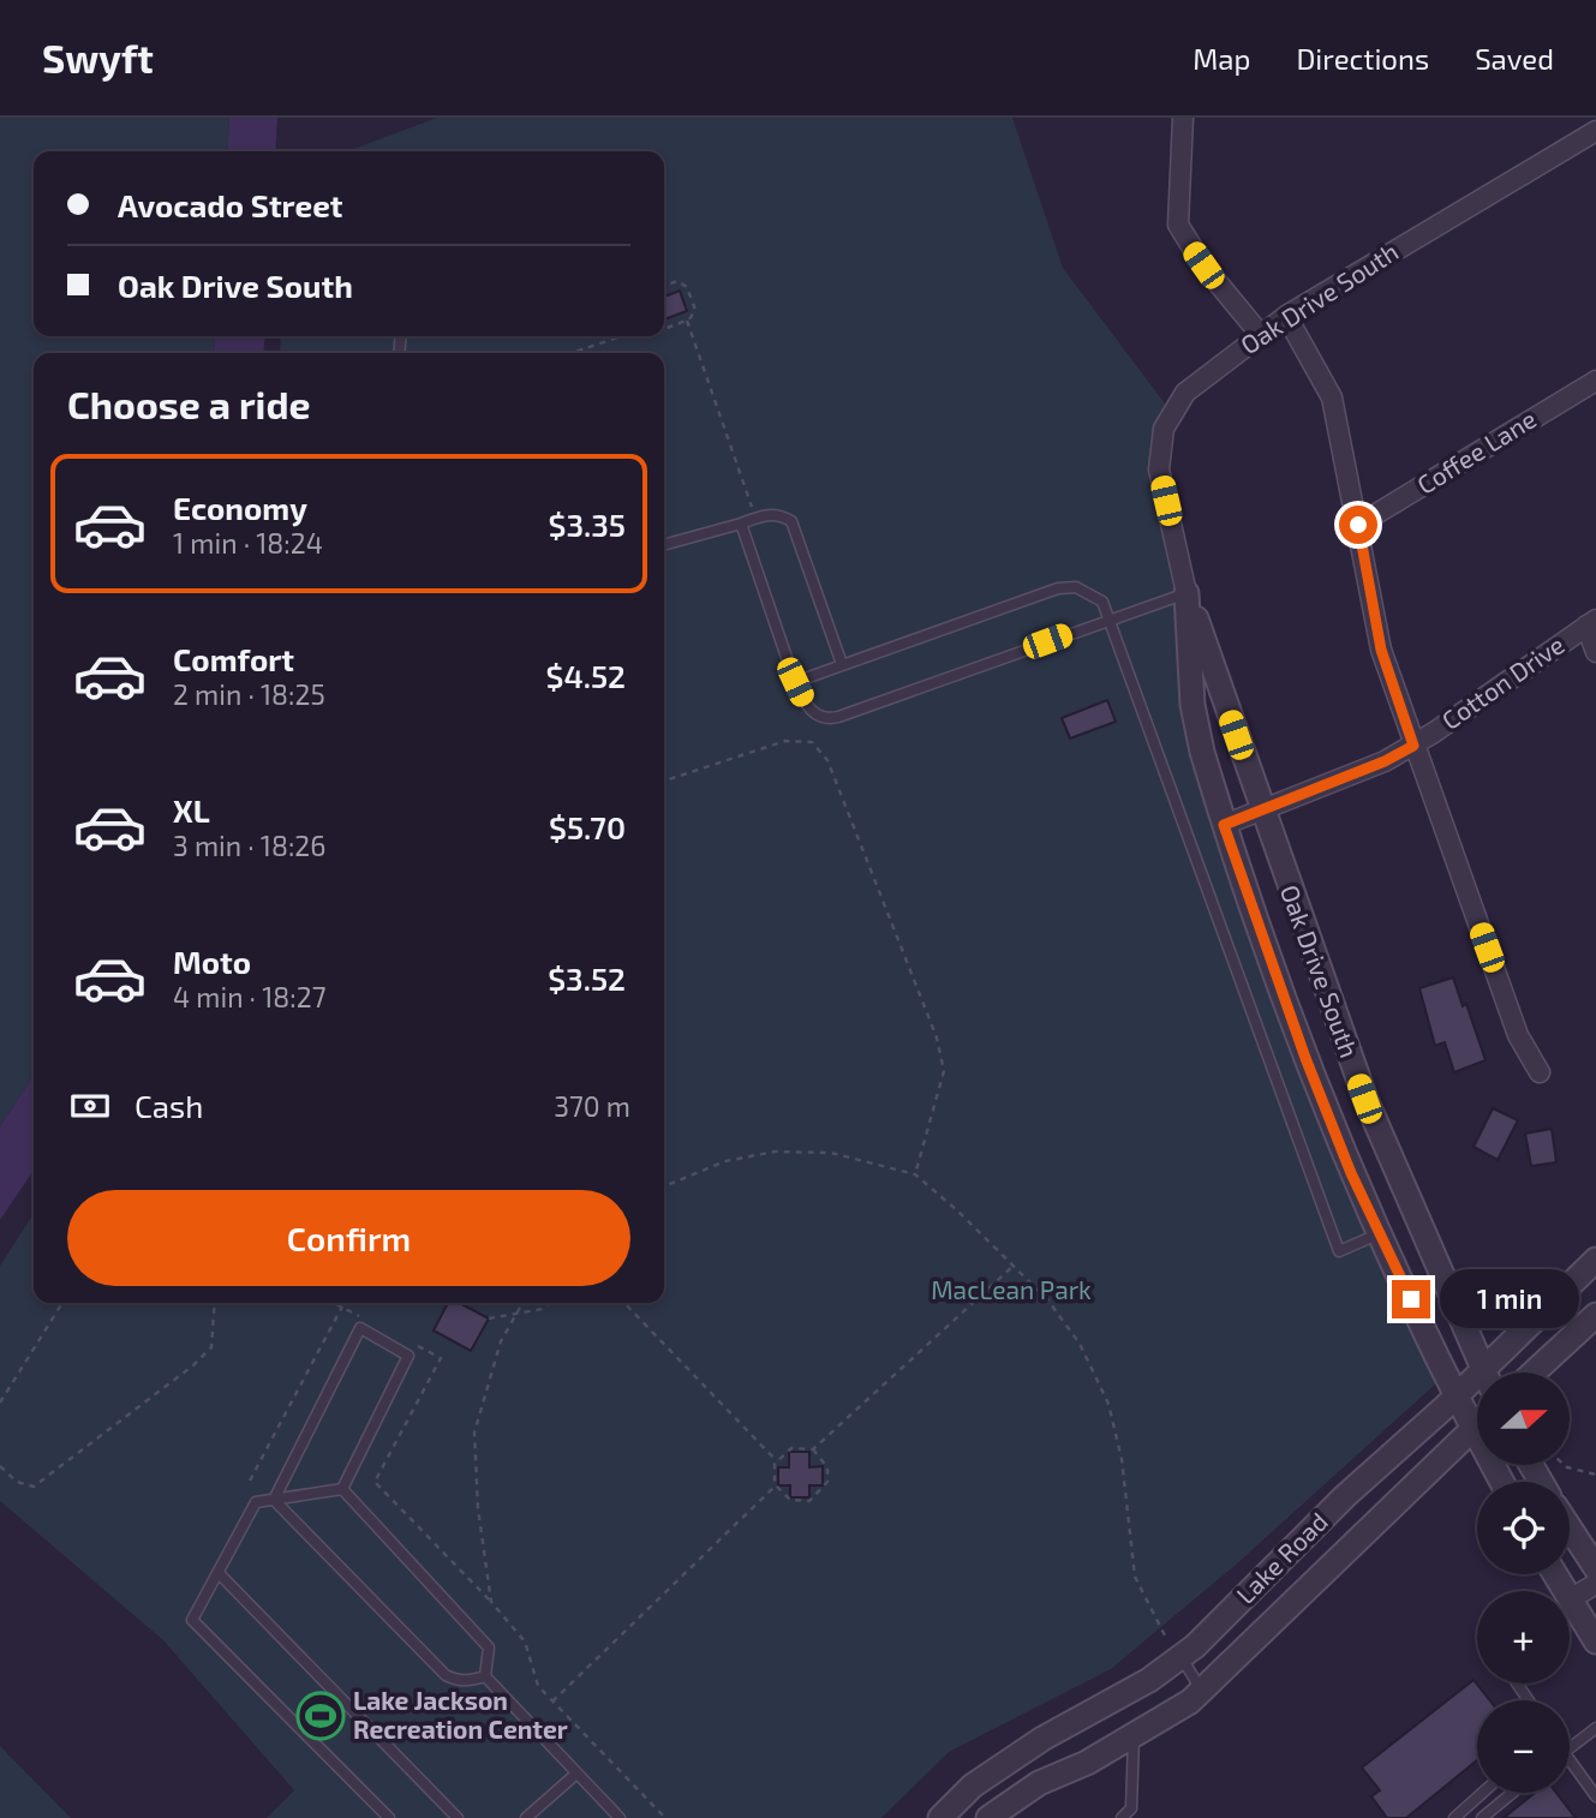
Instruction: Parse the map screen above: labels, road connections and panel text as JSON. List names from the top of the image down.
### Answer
{
  "streets": {
    "street": [
      "Oak Drive South",
      "Coffee Lane",
      "Cotton Drive",
      "Lake Road"
    ]
  },
  "crossings": [
    ["Oak Drive South", "Cotton Drive"],
    ["Oak Drive South", "Lake Road"]
  ],
  "parks": ["MacLean Park"],
  "places": {
    "sports": ["Lake Jackson Recreation Center"]
  },
  "north": "right",
  "page": {
    "header": "Swyft",
    "nav": ["Map", "Directions", "Saved"],
    "banner": ["Avocado Street", "Oak Drive South"],
    "heading": "Choose a ride",
    "list": [
      {
        "name": "Economy",
        "note": "1 min · 18:24",
        "value": "$3.35"
      },
      {
        "name": "Comfort",
        "note": "2 min · 18:25",
        "value": "$4.52"
      },
      {
        "name": "XL",
        "note": "3 min · 18:26",
        "value": "$5.70"
      },
      {
        "name": "Moto",
        "note": "4 min · 18:27",
        "value": "$3.52"
      }
    ],
    "pay": ["Cash", "370 m"],
    "buttons": "Confirm",
    "bubble": "1 min",
    "map_buttons": ["+", "−"]
  }
}
